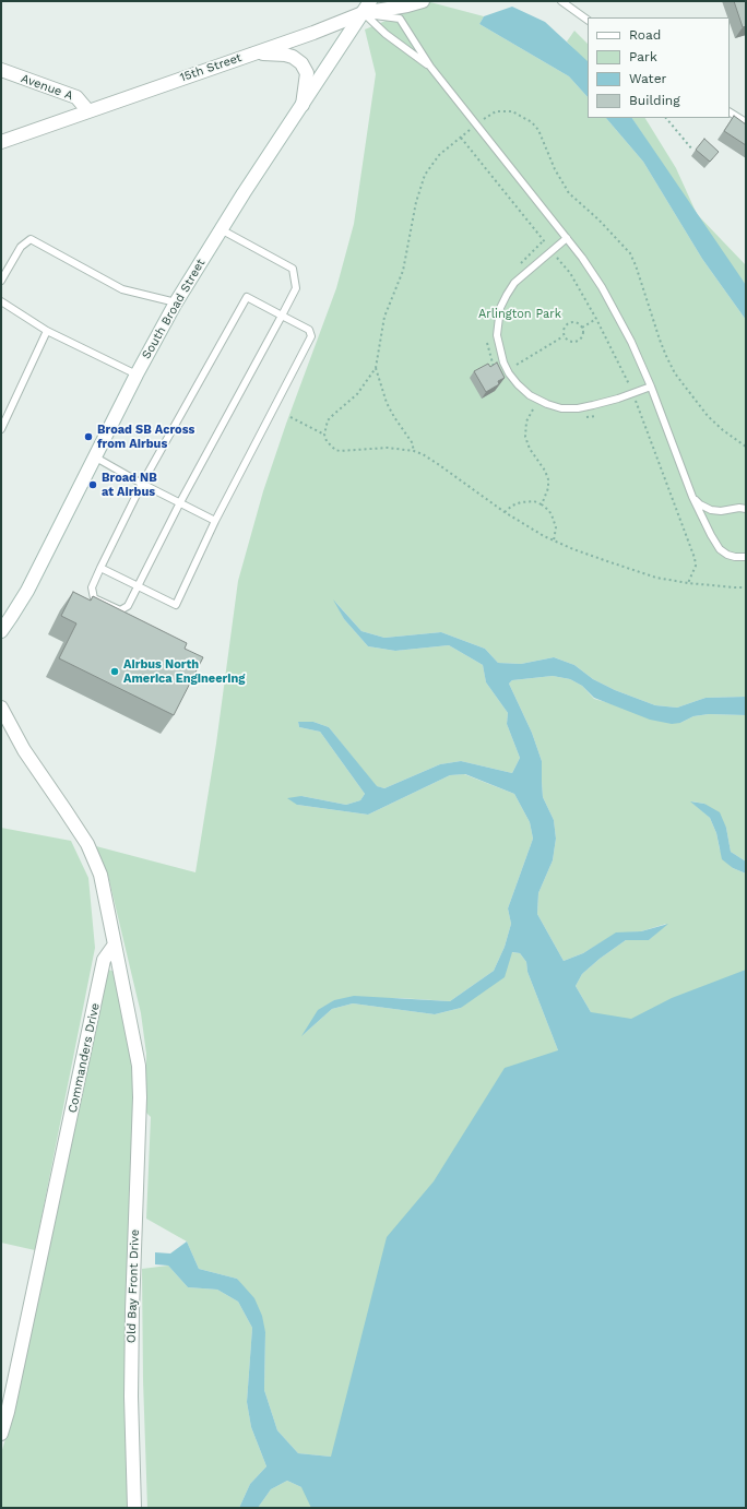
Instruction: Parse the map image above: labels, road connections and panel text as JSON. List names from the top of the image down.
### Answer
{
  "streets": {
    "street": [
      "15th Street",
      "Avenue A",
      "South Broad Street",
      "Commanders Drive",
      "Old Bay Front Drive"
    ]
  },
  "crossings": [
    ["15th Street", "Avenue A"],
    ["15th Street", "South Broad Street"],
    ["Commanders Drive", "Old Bay Front Drive"]
  ],
  "parks": ["Arlington Park"],
  "places": ["Broad SB Across from Airbus", "Broad NB at Airbus", "Airbus North America Engineering"],
  "legend": [
    "Road",
    "Park",
    "Water",
    "Building"
  ]
}
